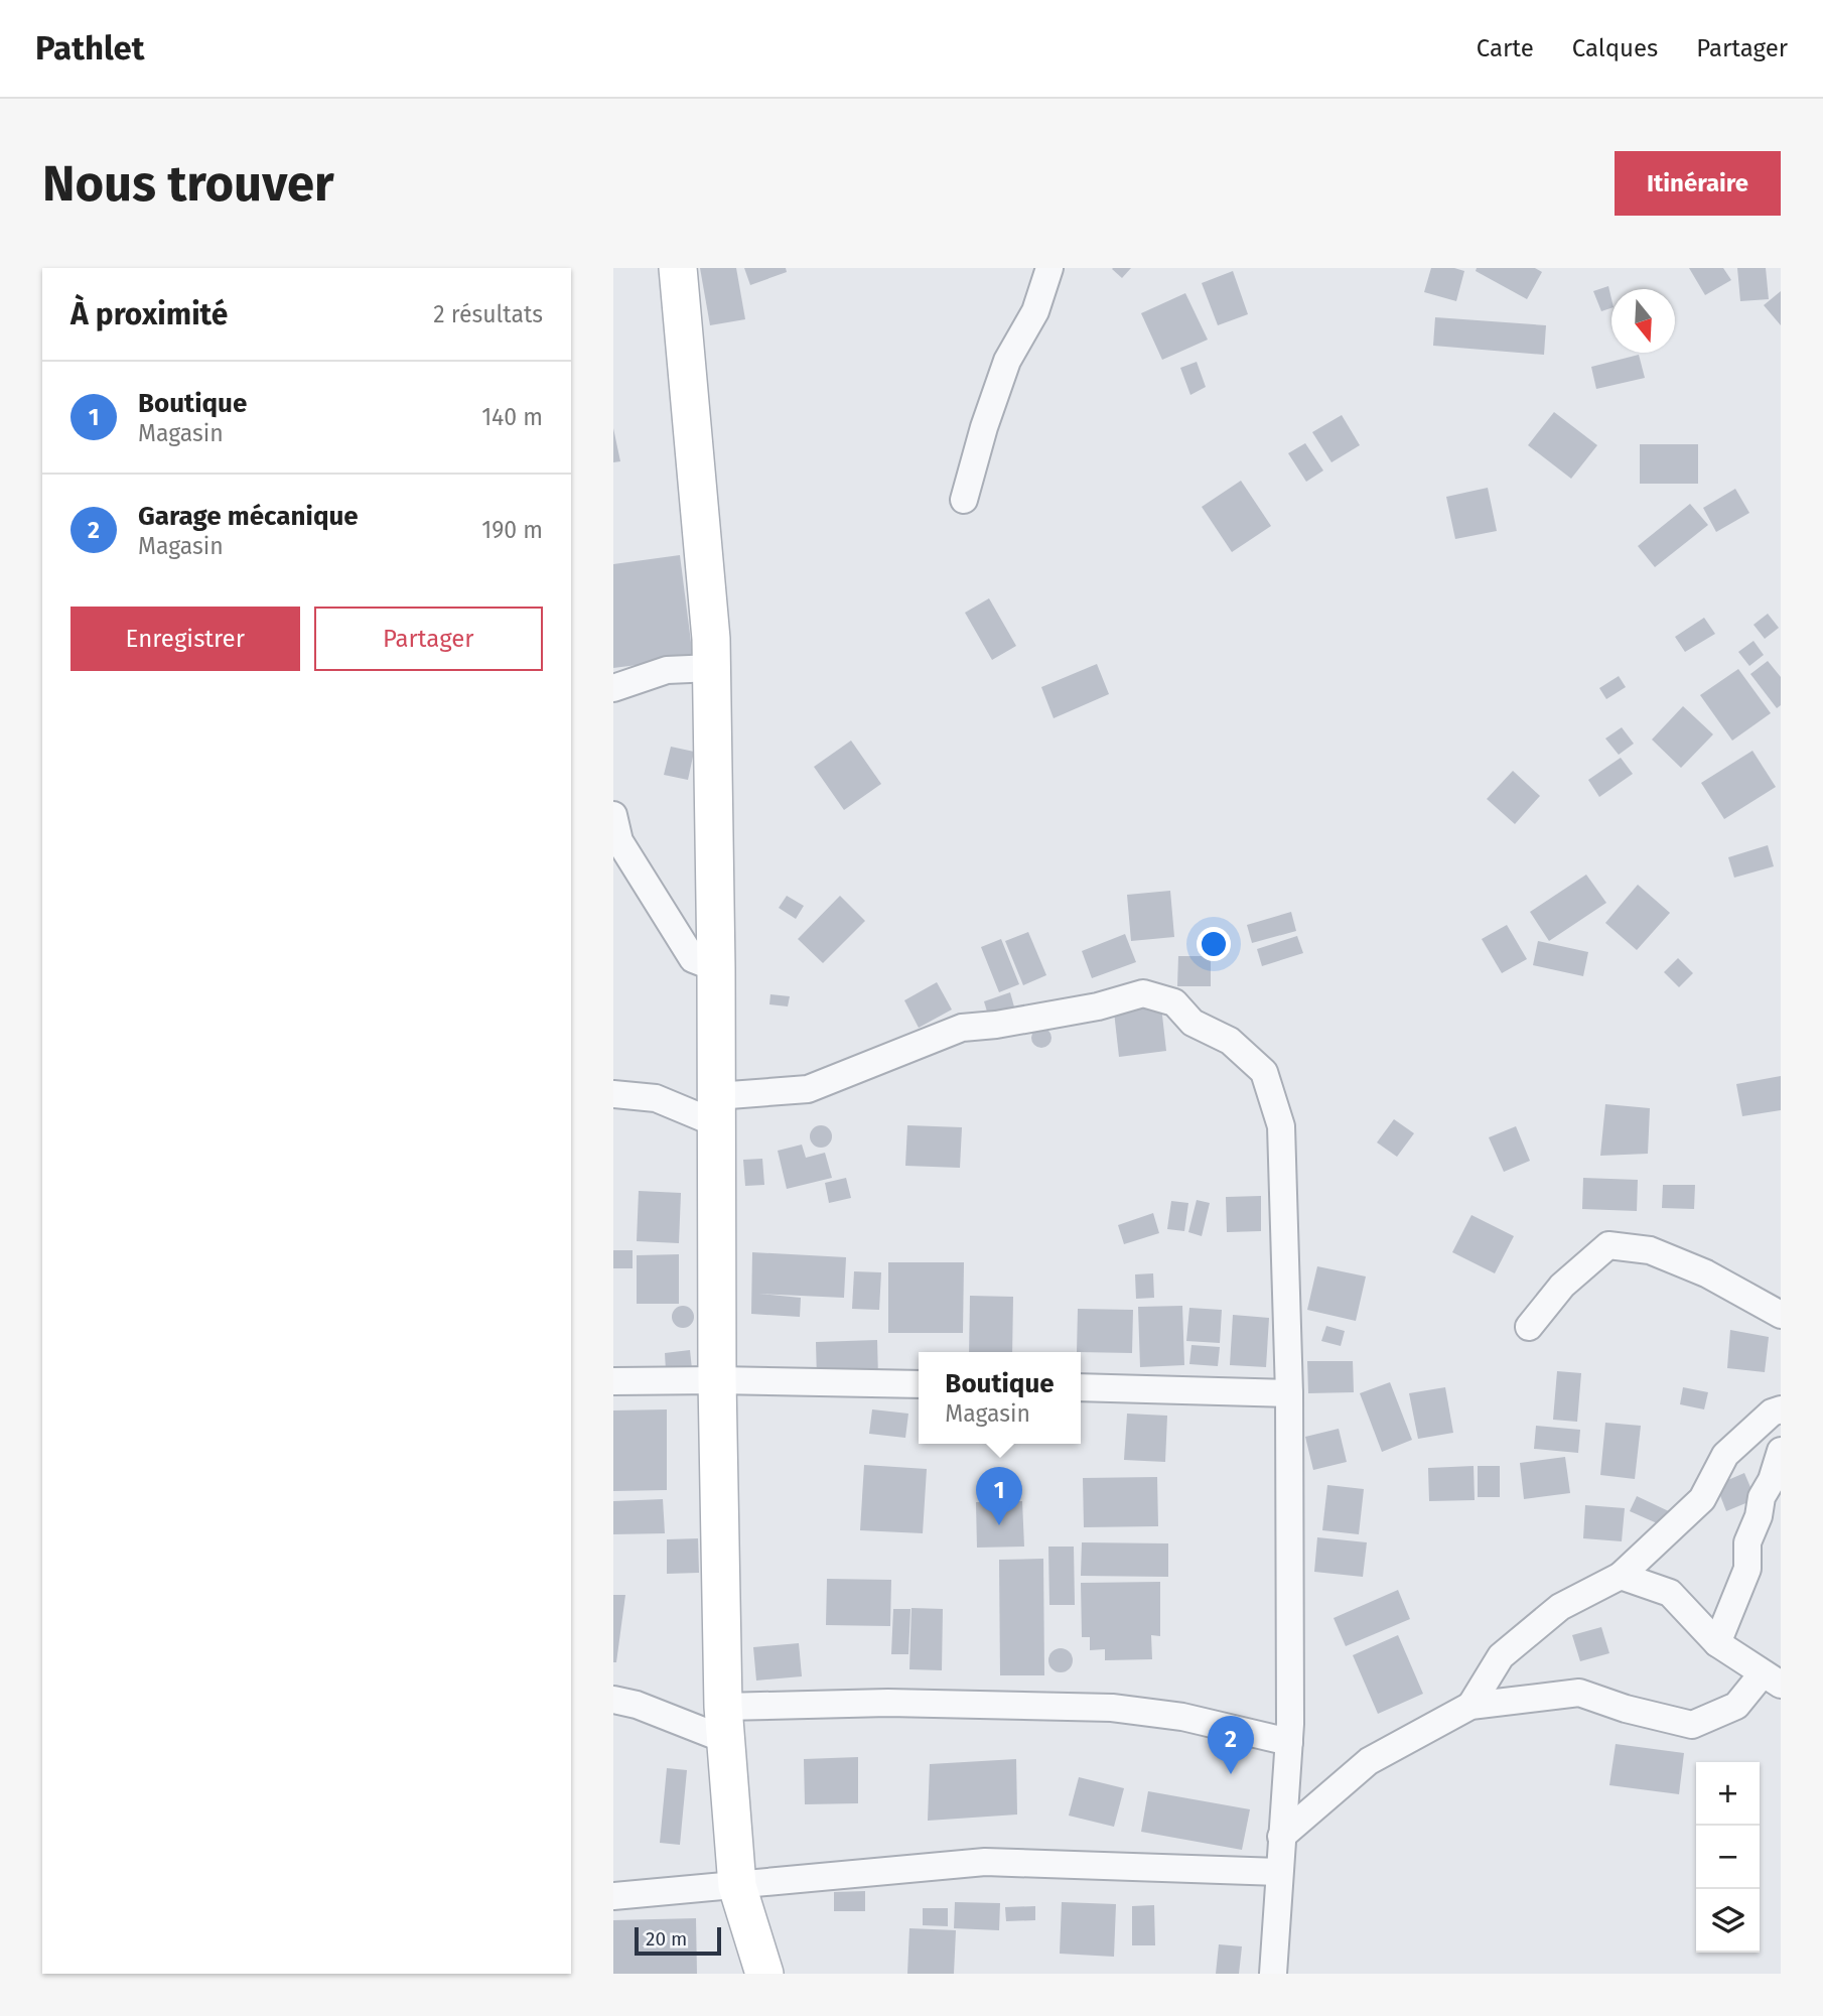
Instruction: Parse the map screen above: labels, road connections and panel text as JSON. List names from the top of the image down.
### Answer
{
  "scale_bar": "20 m",
  "north": "bottom",
  "page": {
    "header": "Pathlet",
    "nav": ["Carte", "Calques", "Partager"],
    "buttons": [
      "Itinéraire",
      ["Enregistrer", "Partager"]
    ],
    "title": "Nous trouver",
    "heading": ["À proximité", "2 résultats"],
    "list": [
      {
        "mark": "1",
        "name": "Boutique",
        "note": "Magasin",
        "value": "140 m"
      },
      {
        "mark": "2",
        "name": "Garage mécanique",
        "note": "Magasin",
        "value": "190 m"
      }
    ],
    "popup": ["Boutique", "Magasin"],
    "pins": ["1", "2"],
    "map_buttons": ["+", "−"],
    "scale": "20 m"
  }
}
